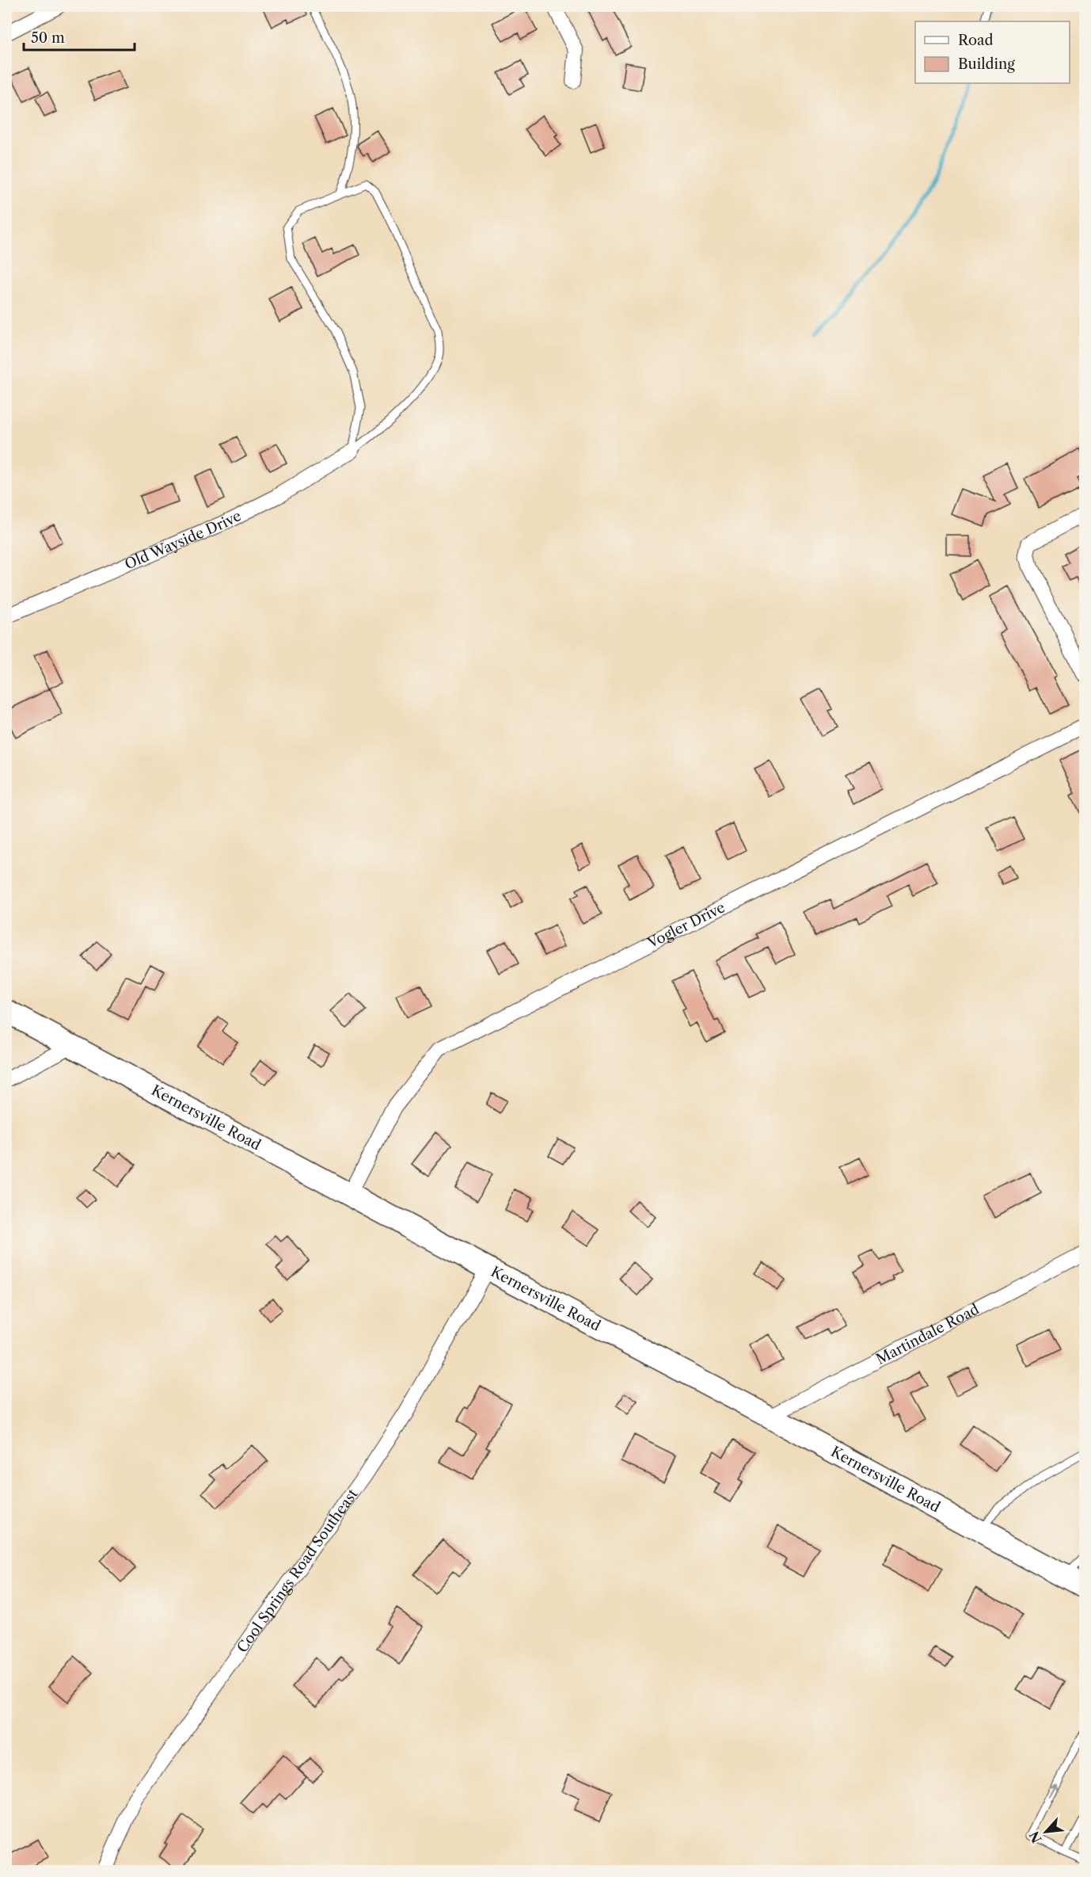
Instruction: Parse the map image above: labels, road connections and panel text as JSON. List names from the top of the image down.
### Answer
{
  "streets": {
    "main road": ["Kernersville Road"],
    "street": [
      "Old Wayside Drive",
      "Vogler Drive",
      "Martindale Road",
      "Cool Springs Road Southeast"
    ]
  },
  "crossings": [
    ["Vogler Drive", "Kernersville Road"],
    ["Kernersville Road", "Martindale Road"],
    ["Kernersville Road", "Cool Springs Road Southeast"]
  ],
  "legend": ["Road", "Building"],
  "scale_bar": "50 m",
  "north": "bottom left"
}
